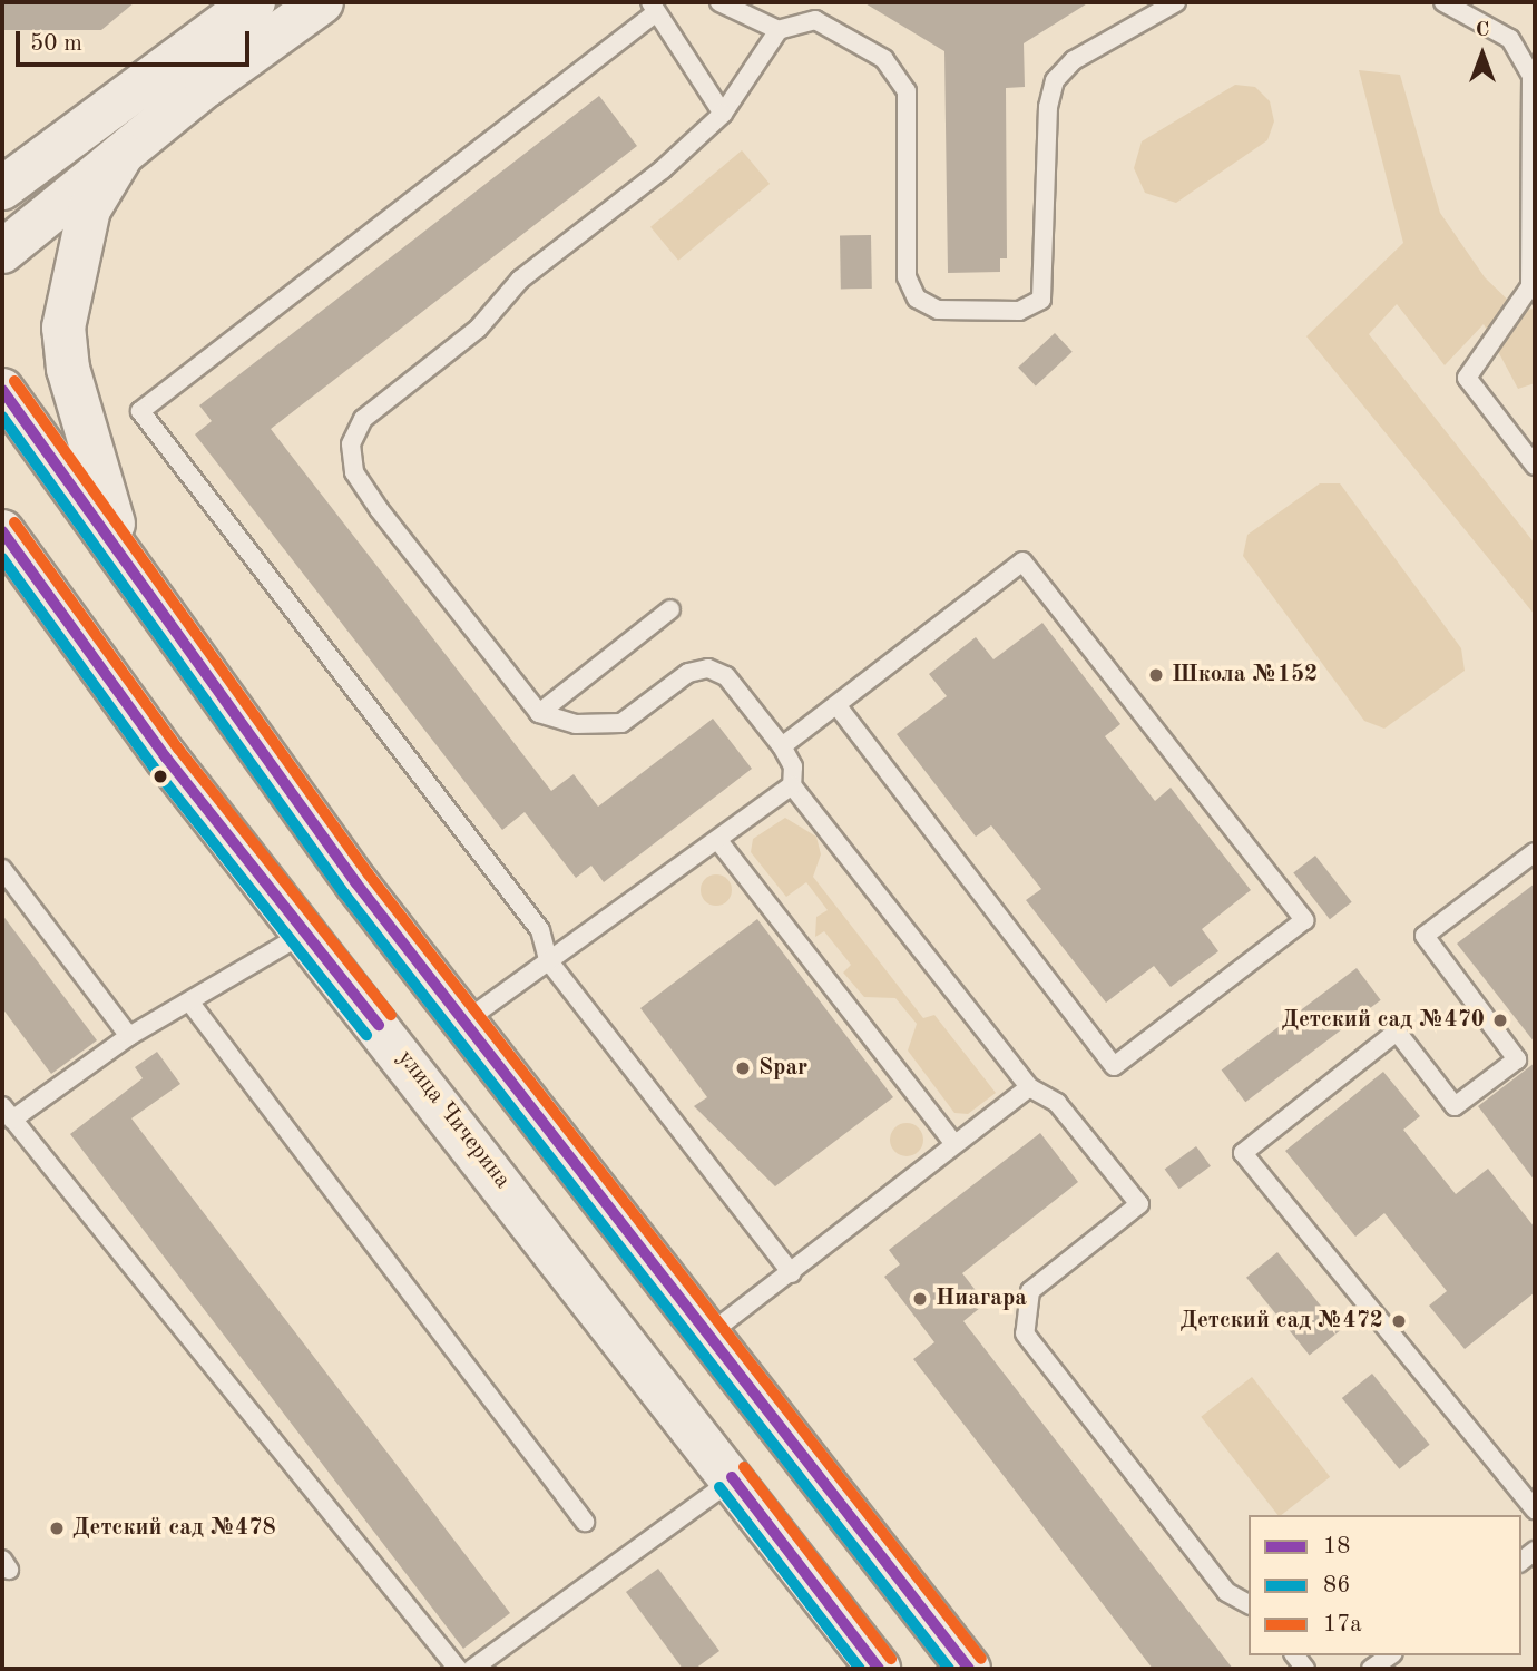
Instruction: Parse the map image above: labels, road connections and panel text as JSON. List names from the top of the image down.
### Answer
{
  "streets": {
    "main road": ["улица Чичерина"]
  },
  "places": [
    "Школа №152",
    "Детский сад №470",
    "Spar",
    "Ниагара",
    "Детский сад №472",
    "Детский сад №478"
  ],
  "lines": ["transit line 17a", "transit line 18", "transit line 86"],
  "legend": ["18", "86", "17a"],
  "scale_bar": "50 m",
  "north": "top"
}
